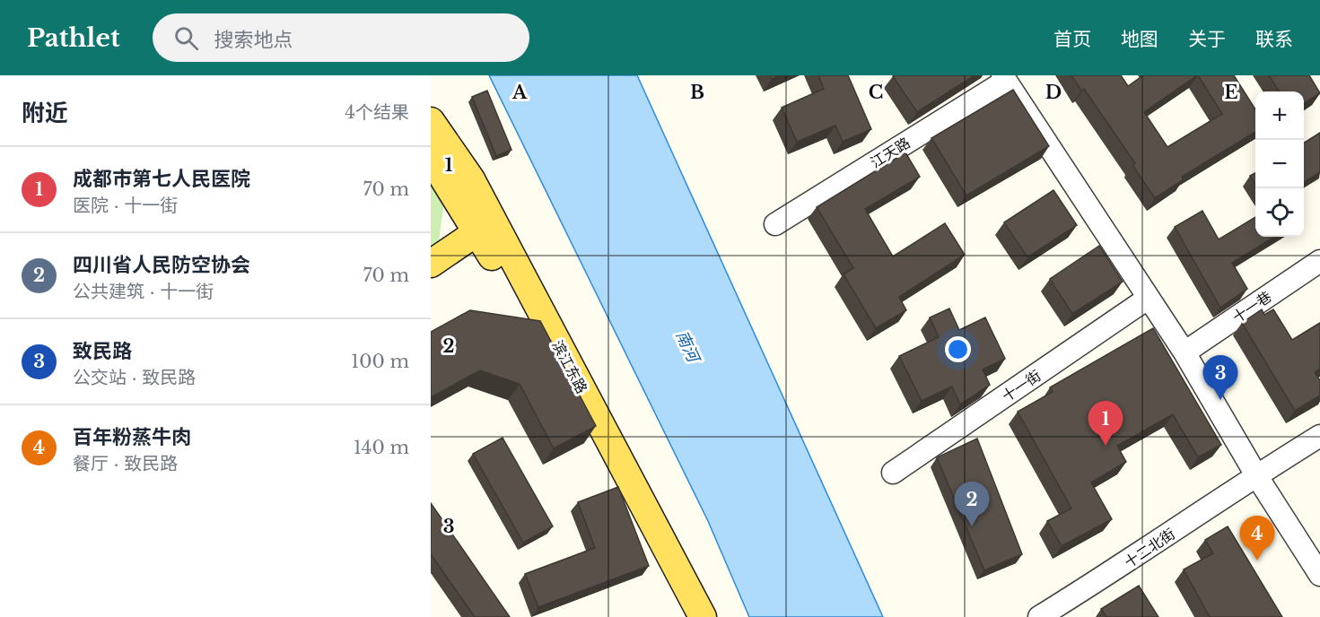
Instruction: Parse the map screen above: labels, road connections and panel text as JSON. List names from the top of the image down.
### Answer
{
  "streets": {
    "main road": ["滨江东路"],
    "street": [
      "江天路",
      "十一巷",
      "十一街",
      "十二北街"
    ]
  },
  "water": ["南河"],
  "page": {
    "header": "Pathlet",
    "search": "搜索地点",
    "nav": [
      "首页",
      "地图",
      "关于",
      "联系"
    ],
    "heading": ["附近", "4个结果"],
    "map_buttons": ["+", "−"],
    "list": [
      {
        "mark": "1",
        "name": "成都市第七人民医院",
        "note": "医院 · 十一街",
        "value": "70 m"
      },
      {
        "mark": "2",
        "name": "四川省人民防空协会",
        "note": "公共建筑 · 十一街",
        "value": "70 m"
      },
      {
        "mark": "3",
        "name": "致民路",
        "note": "公交站 · 致民路",
        "value": "100 m"
      },
      {
        "mark": "4",
        "name": "百年粉蒸牛肉",
        "note": "餐厅 · 致民路",
        "value": "140 m"
      }
    ],
    "pins": [
      "3",
      "1",
      "2",
      "4"
    ]
  },
  "grid": {
    "columns": [
      "A",
      "B",
      "C",
      "D",
      "E"
    ],
    "rows": ["1", "2", "3"]
  }
}
